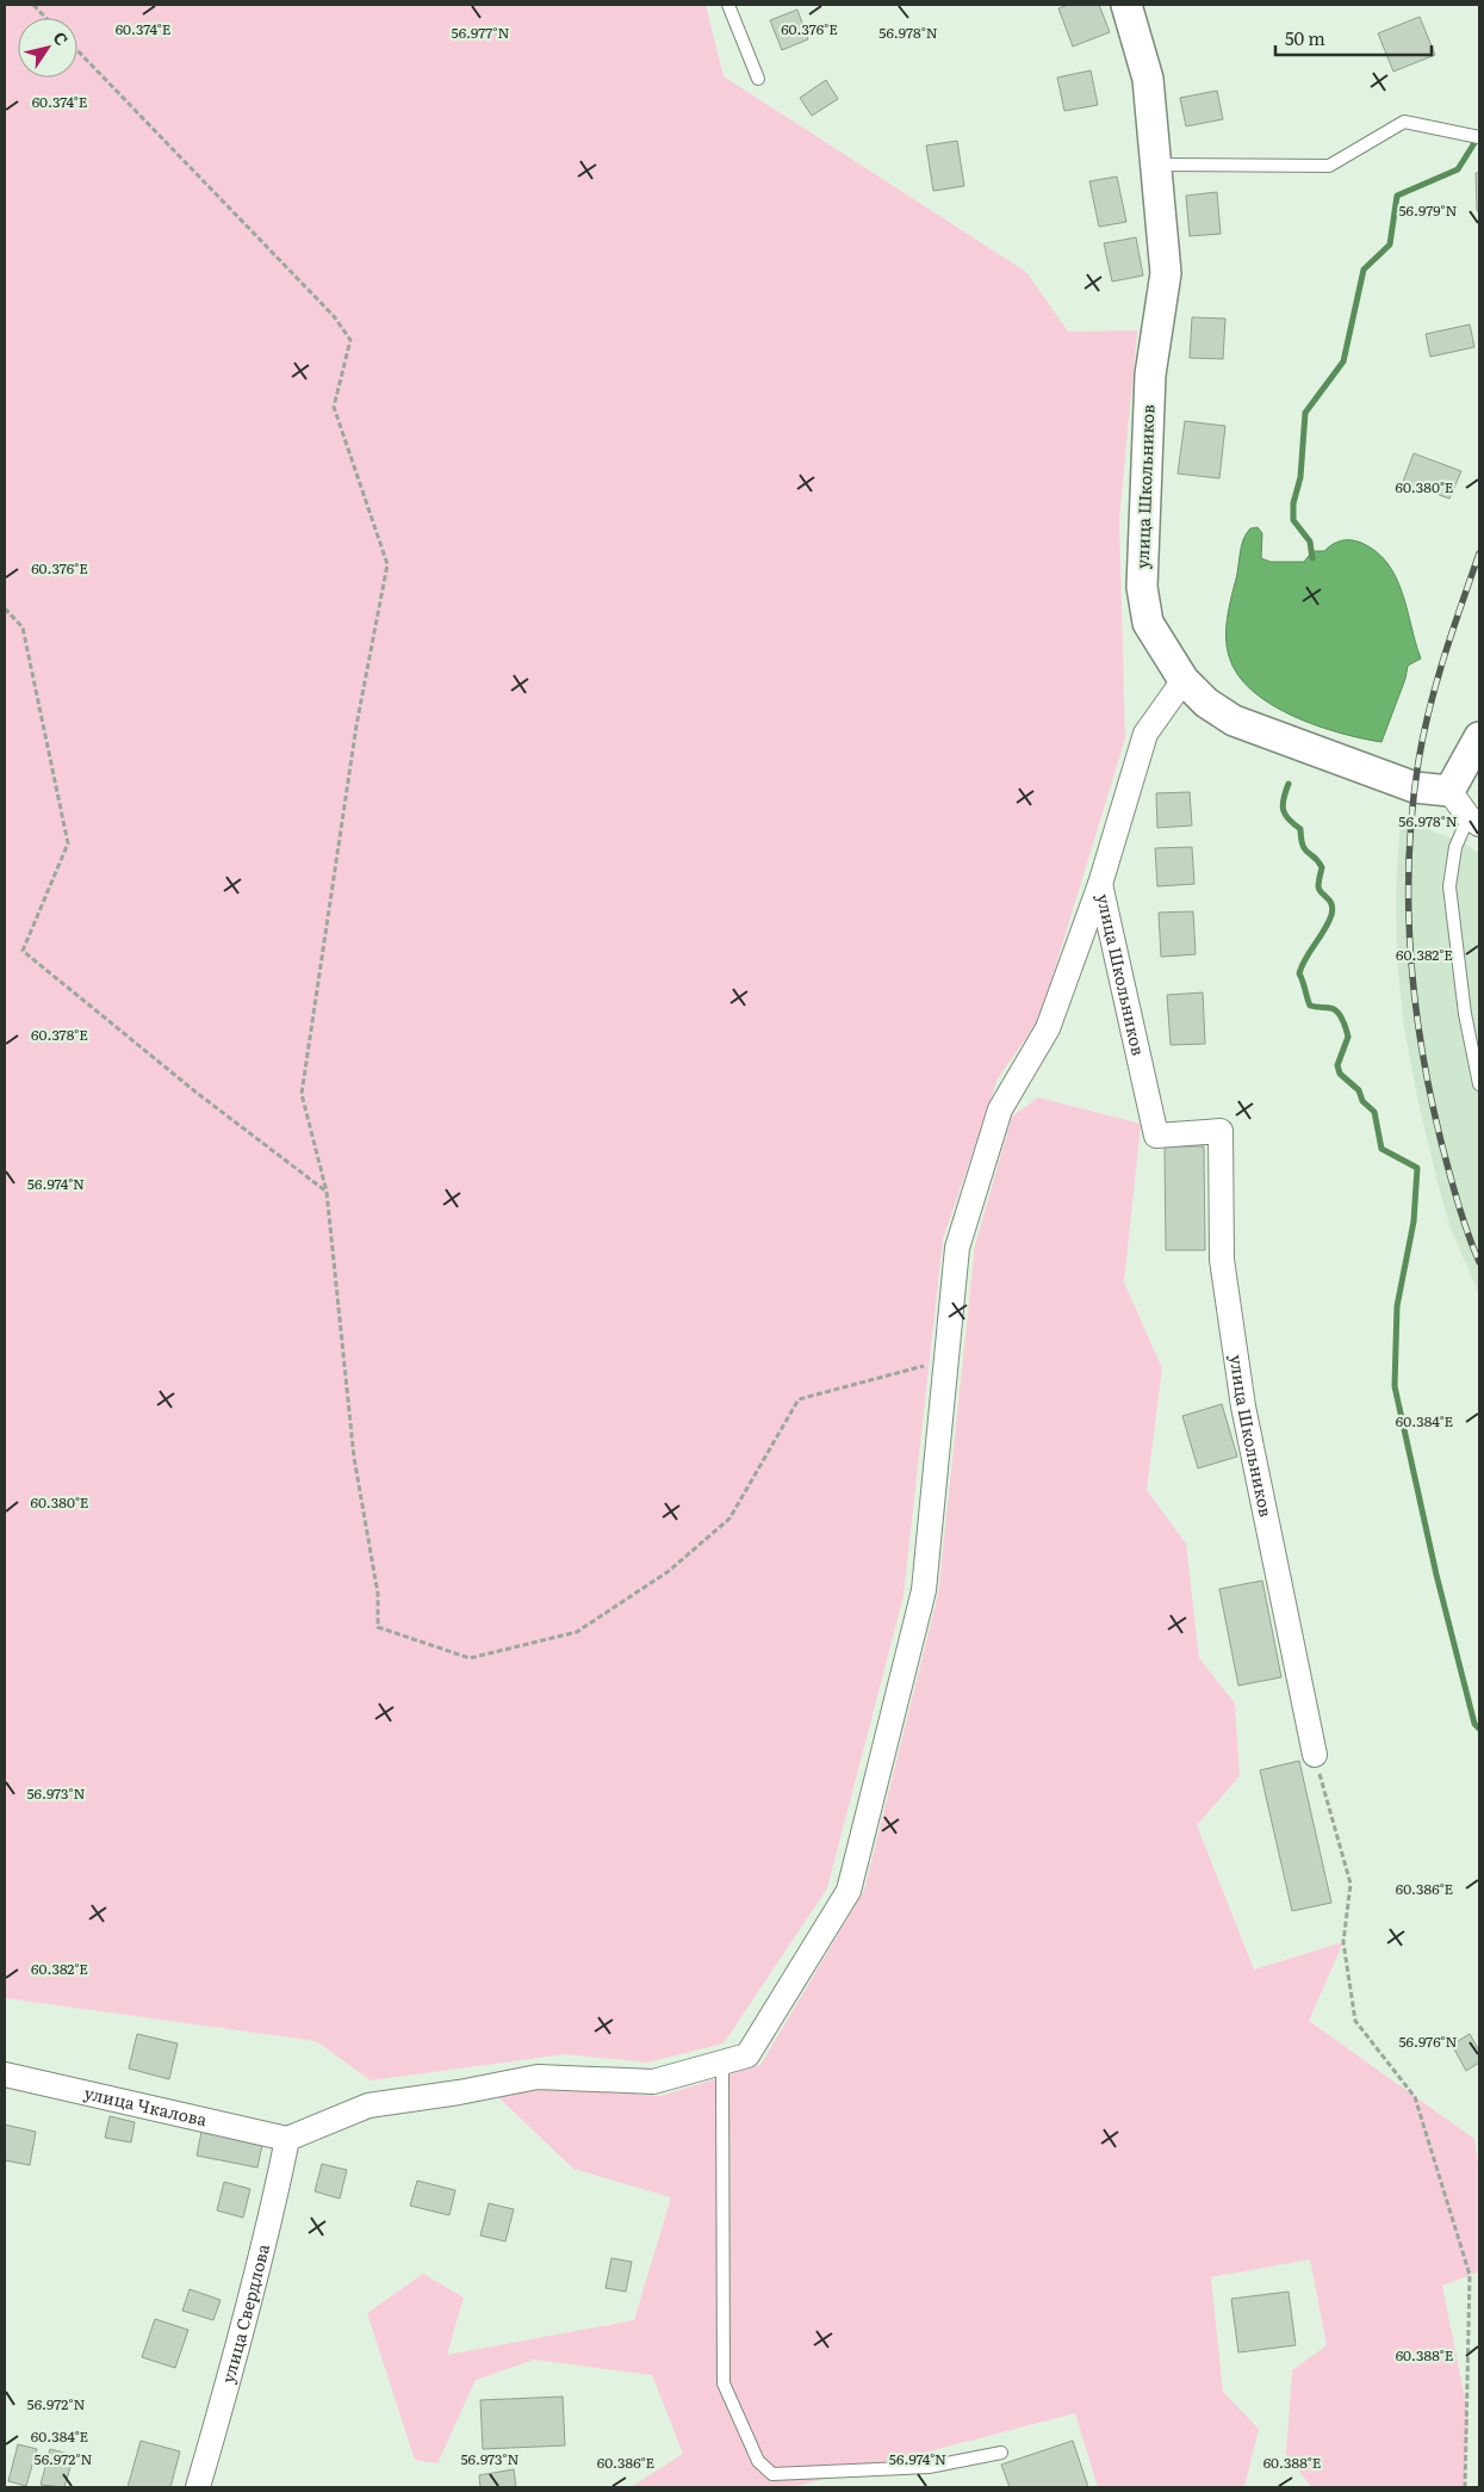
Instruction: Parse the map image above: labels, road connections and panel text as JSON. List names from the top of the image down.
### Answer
{
  "streets": {
    "street": ["улица Школьников", "улица Чкалова", "улица Свердлова"]
  },
  "crossings": [
    ["улица Чкалова", "улица Свердлова"]
  ],
  "scale_bar": "50 m",
  "north": "top right",
  "coordinates": [
    "60.374°E",
    "60.376°E",
    "56.977°N",
    "56.978°N",
    "56.979°N",
    "60.380°E",
    "60.382°E",
    "60.378°E",
    "56.974°N",
    "60.384°E",
    "56.973°N",
    "60.386°E",
    "56.976°N",
    "60.388°E",
    "56.972°N"
  ]
}
